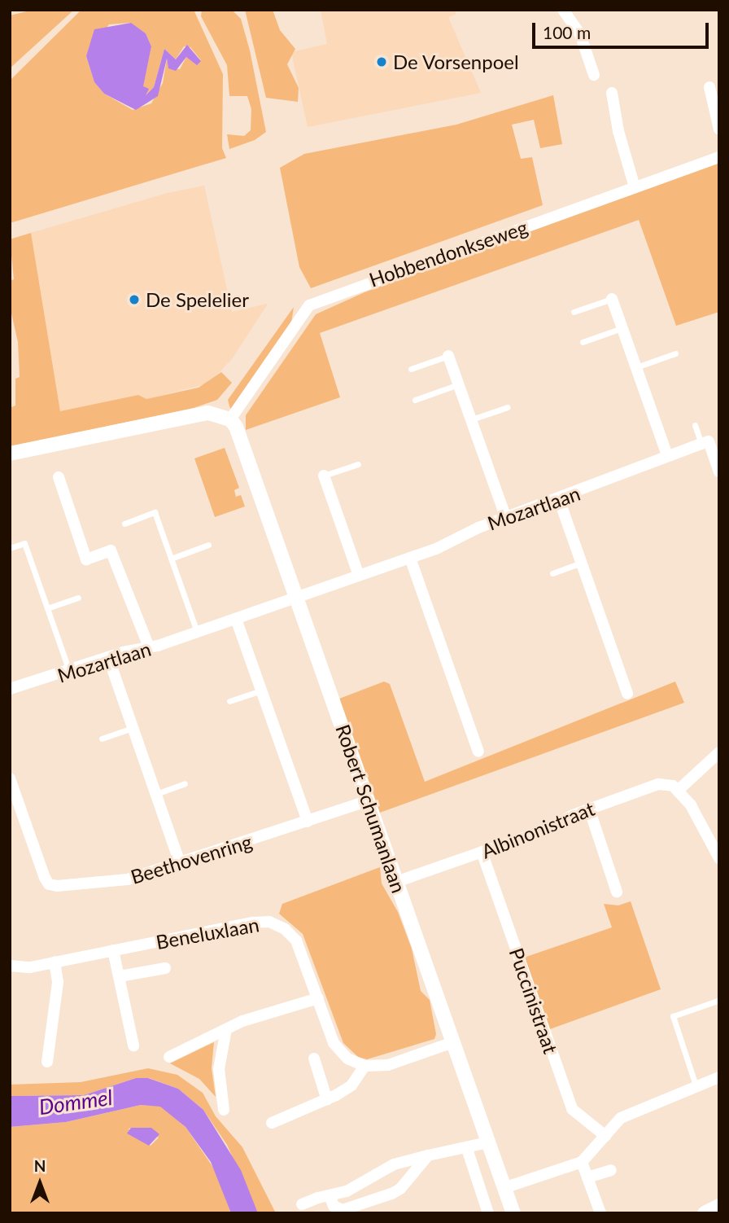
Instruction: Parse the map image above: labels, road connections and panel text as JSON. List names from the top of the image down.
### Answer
{
  "streets": {
    "street": [
      "Hobbendonkseweg",
      "Mozartlaan",
      "Robert Schumanlaan",
      "Albinonistraat",
      "Beethovenring",
      "Beneluxlaan",
      "Puccinistraat"
    ]
  },
  "crossings": [
    ["Hobbendonkseweg", "Robert Schumanlaan"],
    ["Mozartlaan", "Robert Schumanlaan"],
    ["Robert Schumanlaan", "Albinonistraat"],
    ["Robert Schumanlaan", "Beethovenring"],
    ["Albinonistraat", "Puccinistraat"]
  ],
  "water": ["Dommel"],
  "places": ["De Vorsenpoel", "De Spelelier"],
  "scale_bar": "100 m",
  "north": "top"
}
